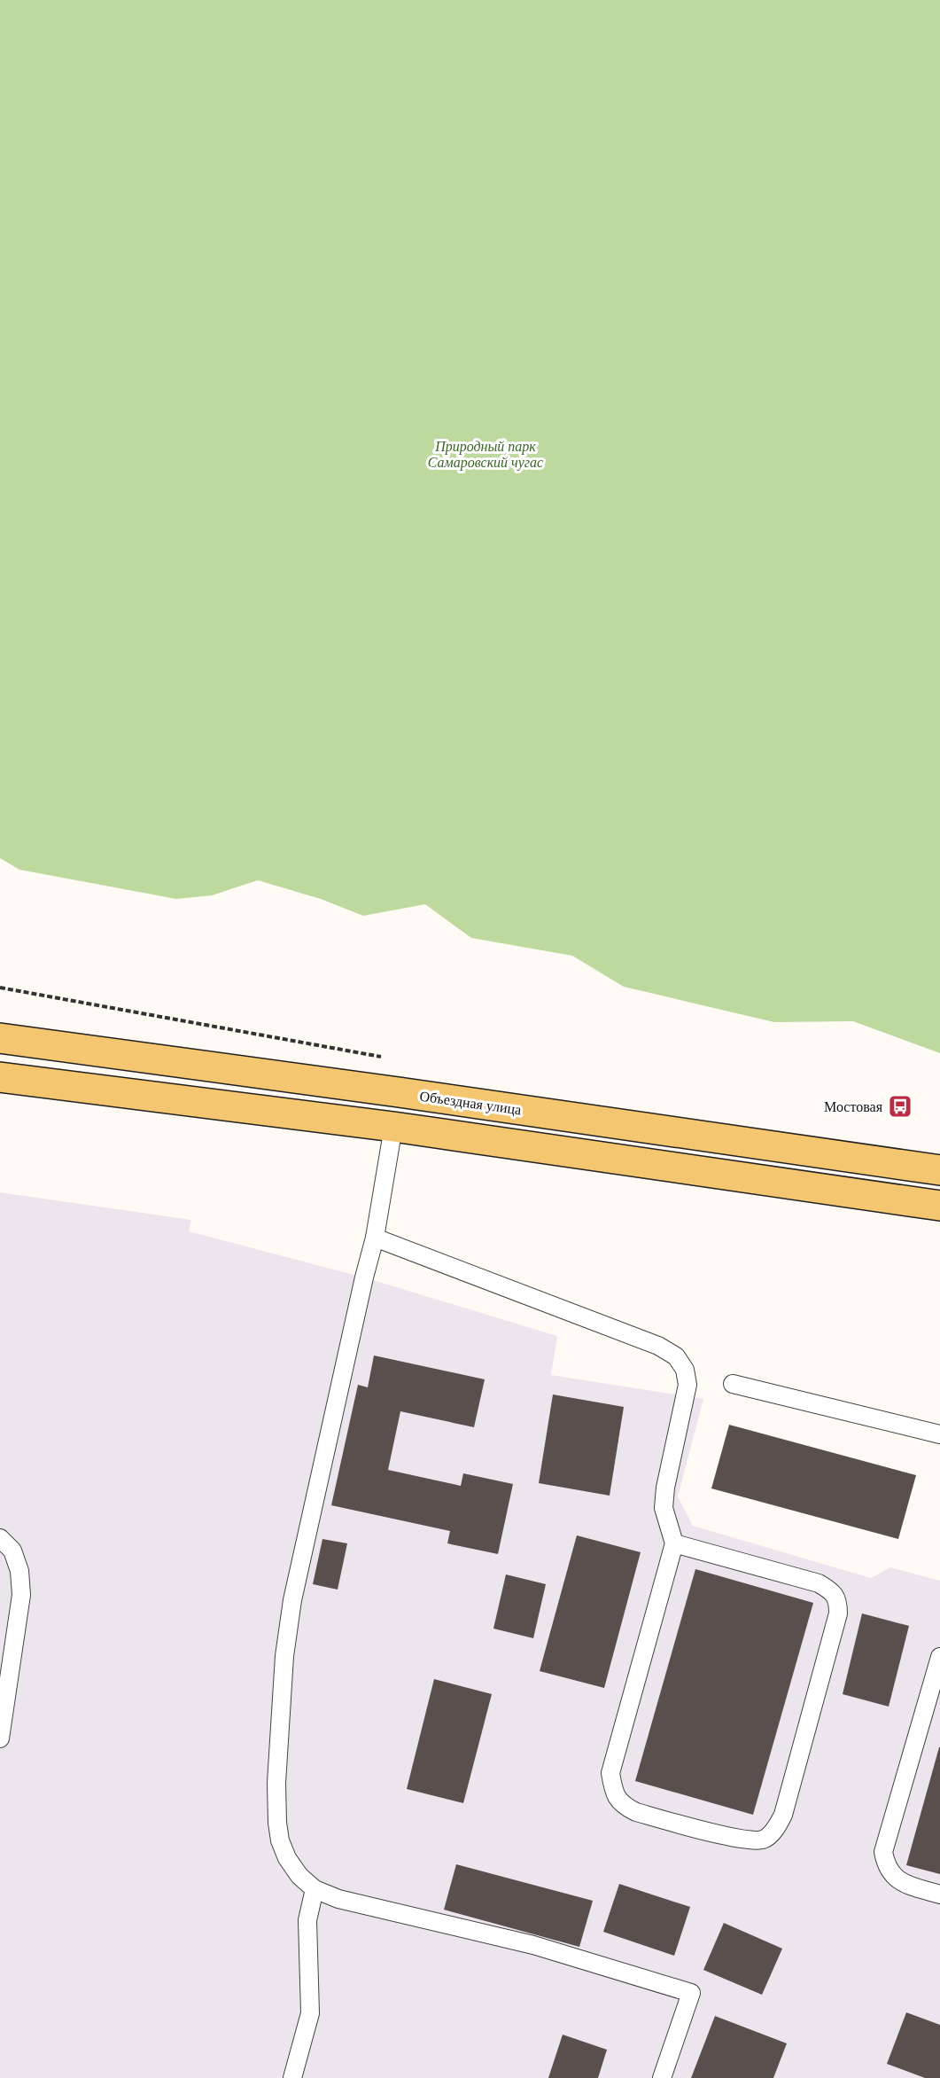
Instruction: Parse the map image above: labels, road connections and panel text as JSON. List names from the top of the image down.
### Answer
{
  "streets": {
    "main road": ["Объездная улица"]
  },
  "parks": ["Природный парк Самаровский чугас"],
  "places": {
    "bus stop": ["Мостовая"]
  }
}
